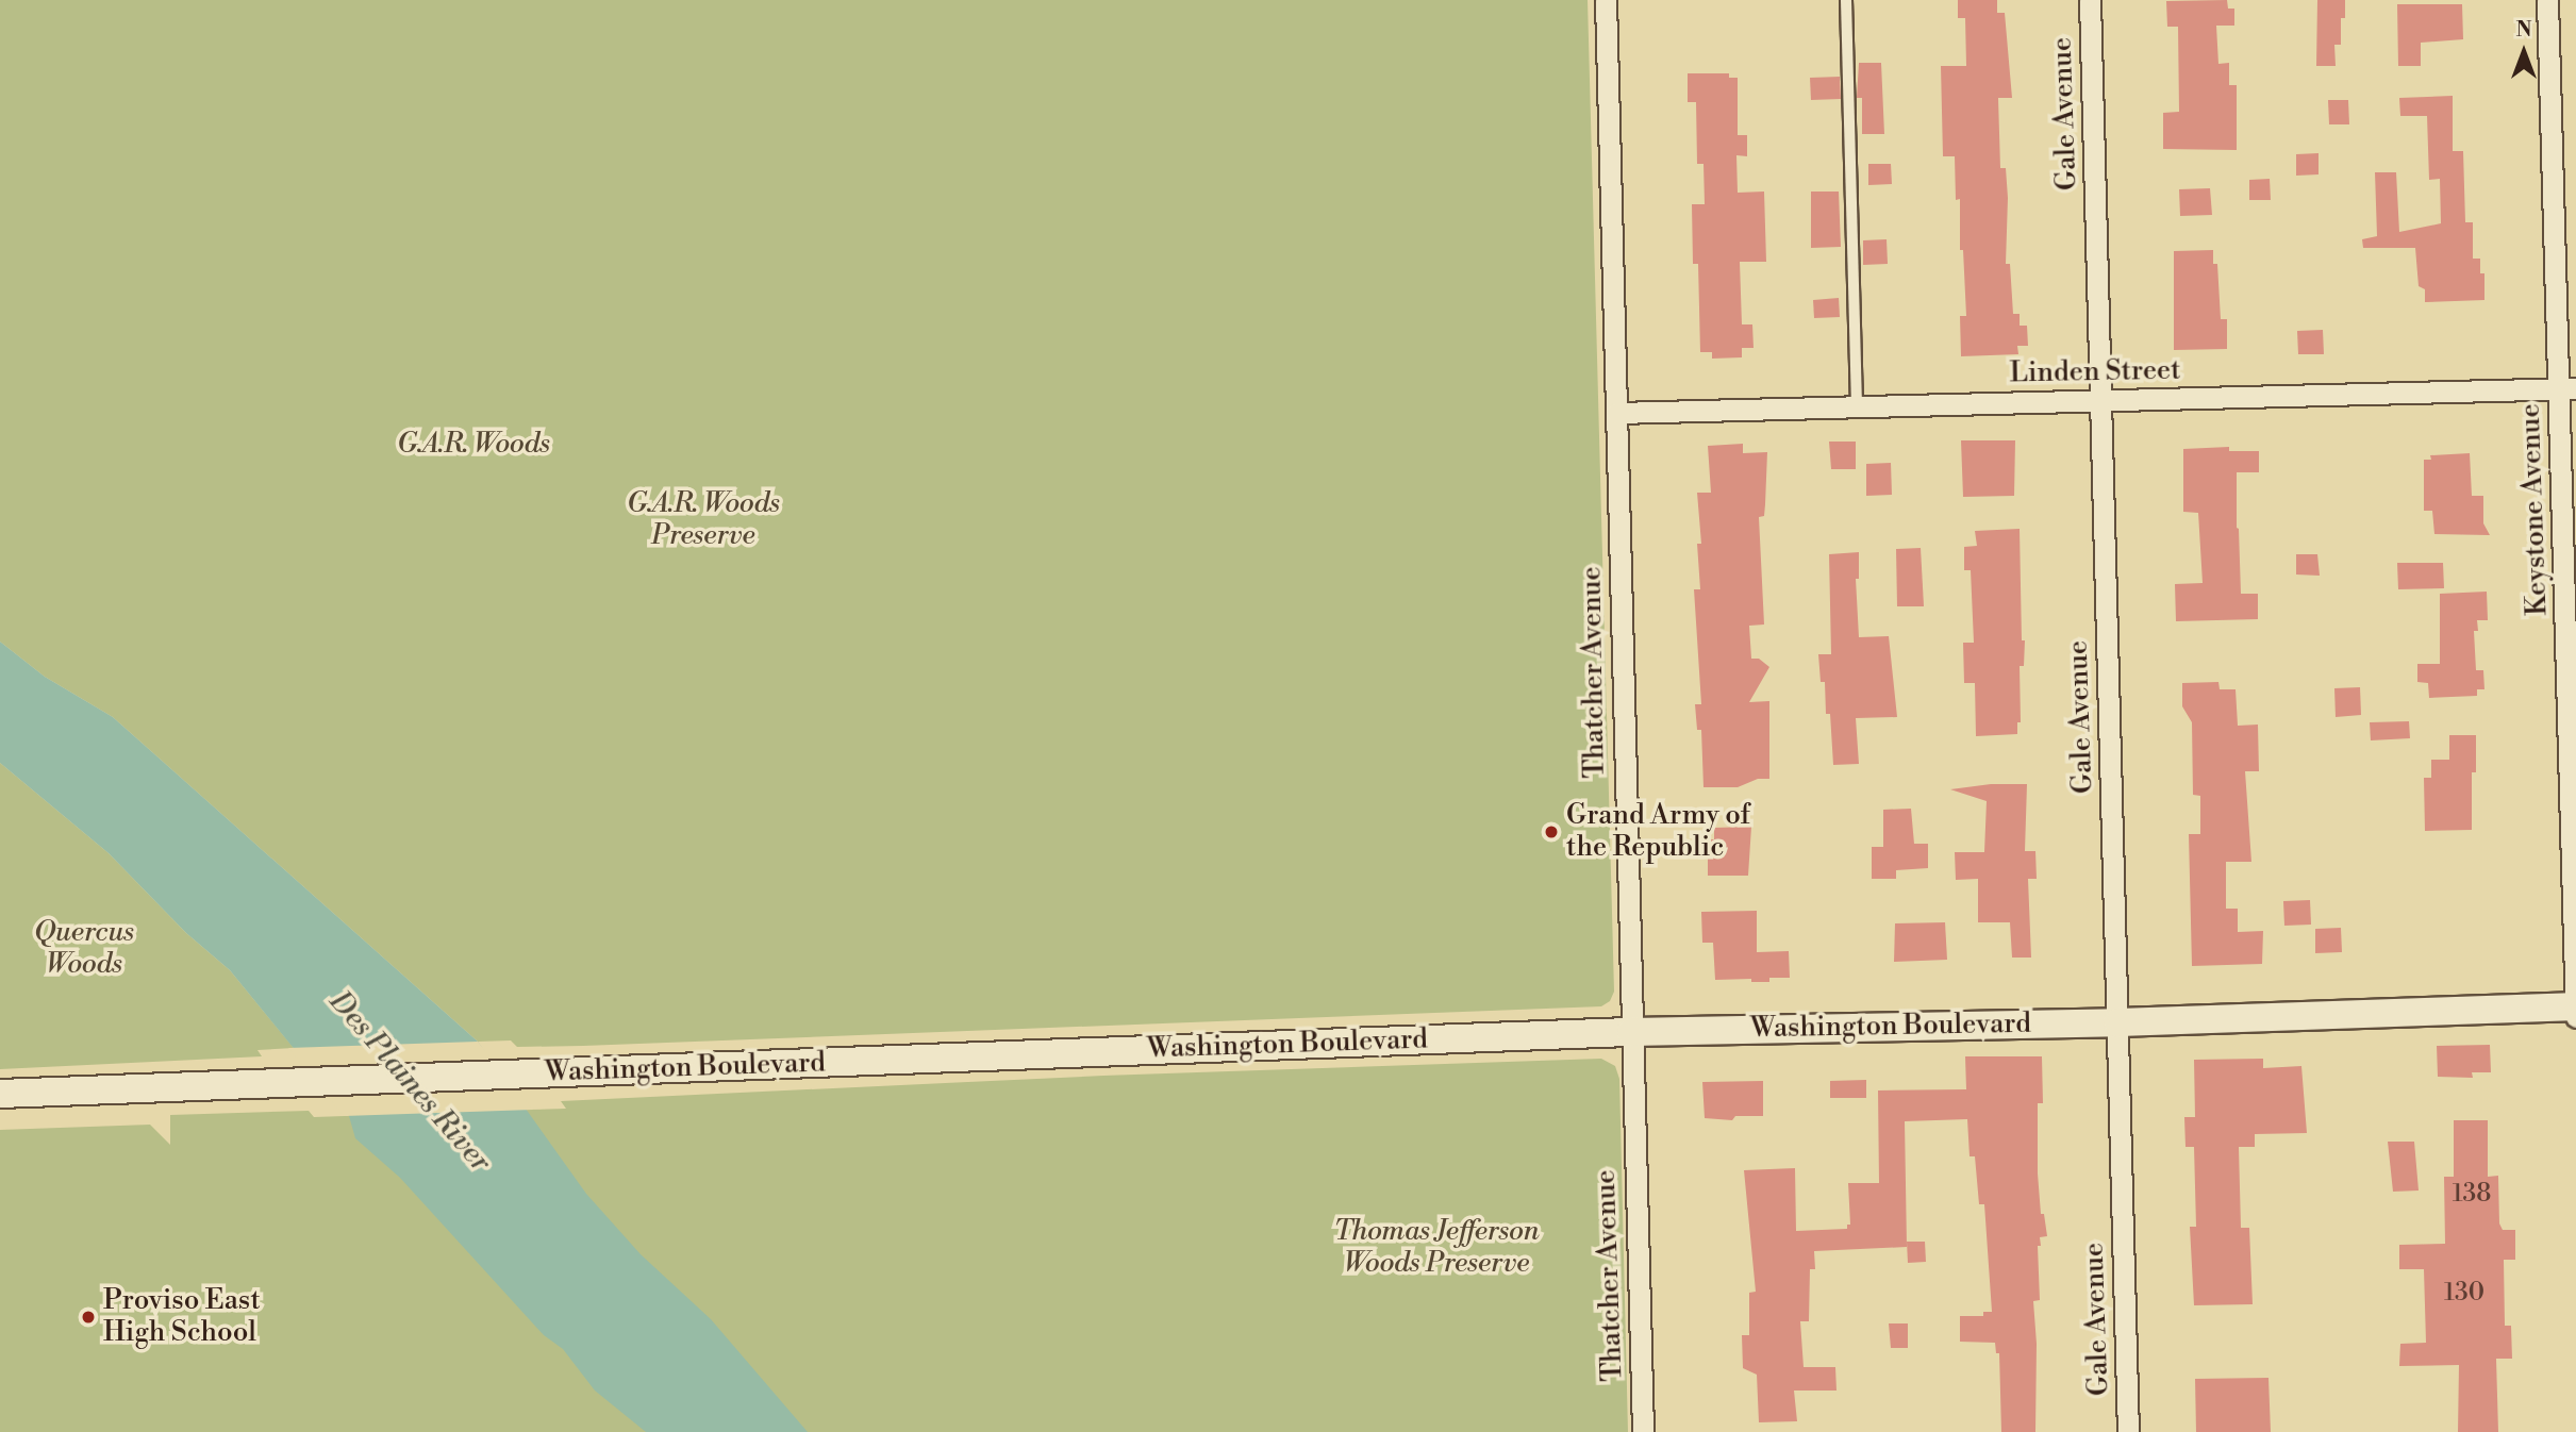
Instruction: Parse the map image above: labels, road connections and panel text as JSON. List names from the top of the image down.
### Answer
{
  "streets": {
    "street": [
      "Gale Avenue",
      "Linden Street",
      "Keystone Avenue",
      "Thatcher Avenue",
      "Washington Boulevard"
    ]
  },
  "crossings": [
    ["Gale Avenue", "Linden Street"],
    ["Gale Avenue", "Washington Boulevard"],
    ["Linden Street", "Keystone Avenue"],
    ["Linden Street", "Thatcher Avenue"],
    ["Keystone Avenue", "Washington Boulevard"],
    ["Thatcher Avenue", "Washington Boulevard"]
  ],
  "water": ["Des Plaines River"],
  "parks": [
    "G.A.R. Woods",
    "G.A.R. Woods Preserve",
    "Quercus Woods",
    "Thomas Jefferson Woods Preserve"
  ],
  "places": ["Grand Army of the Republic", "Proviso East High School"],
  "house_numbers": ["138", "130"],
  "north": "top"
}
